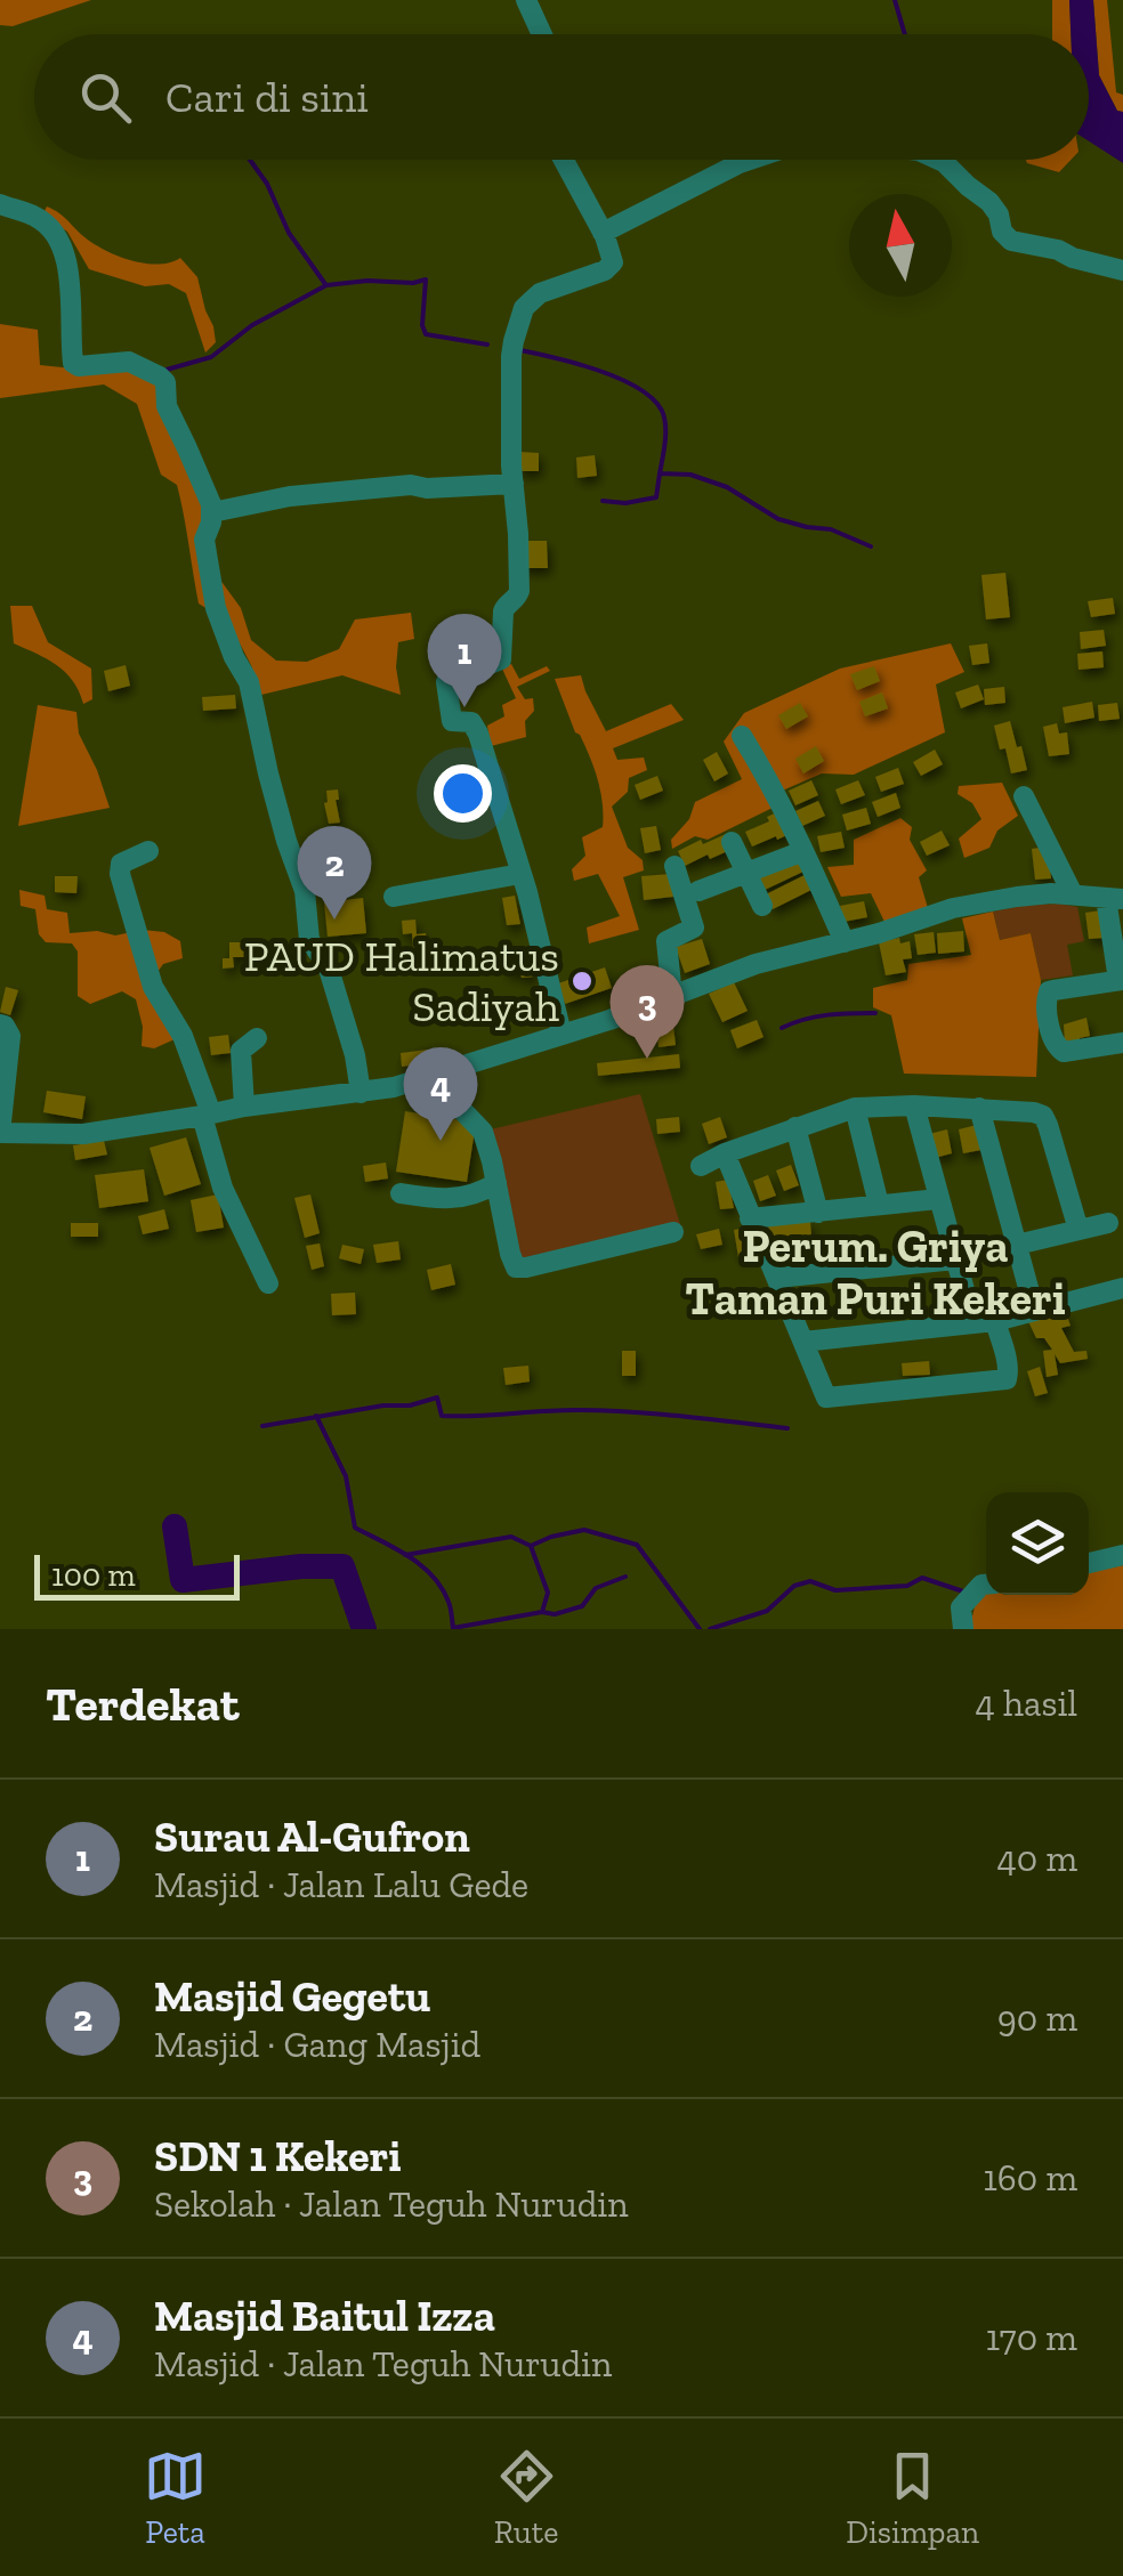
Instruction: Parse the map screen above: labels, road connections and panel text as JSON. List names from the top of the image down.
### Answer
{
  "districts": ["Perum. Griya Taman Puri Kekeri"],
  "places": ["PAUD Halimatus Sadiyah"],
  "scale_bar": "100 m",
  "north": "top",
  "page": {
    "search": "Cari di sini",
    "pins": [
      "1",
      "2",
      "3",
      "4"
    ],
    "scale": "100 m",
    "heading": ["Terdekat", "4 hasil"],
    "list": [
      {
        "mark": "1",
        "name": "Surau Al-Gufron",
        "note": "Masjid · Jalan Lalu Gede",
        "value": "40 m"
      },
      {
        "mark": "2",
        "name": "Masjid Gegetu",
        "note": "Masjid · Gang Masjid",
        "value": "90 m"
      },
      {
        "mark": "3",
        "name": "SDN 1 Kekeri",
        "note": "Sekolah · Jalan Teguh Nurudin",
        "value": "160 m"
      },
      {
        "mark": "4",
        "name": "Masjid Baitul Izza",
        "note": "Masjid · Jalan Teguh Nurudin",
        "value": "170 m"
      }
    ],
    "nav": ["Peta", "Rute", "Disimpan"]
  }
}
